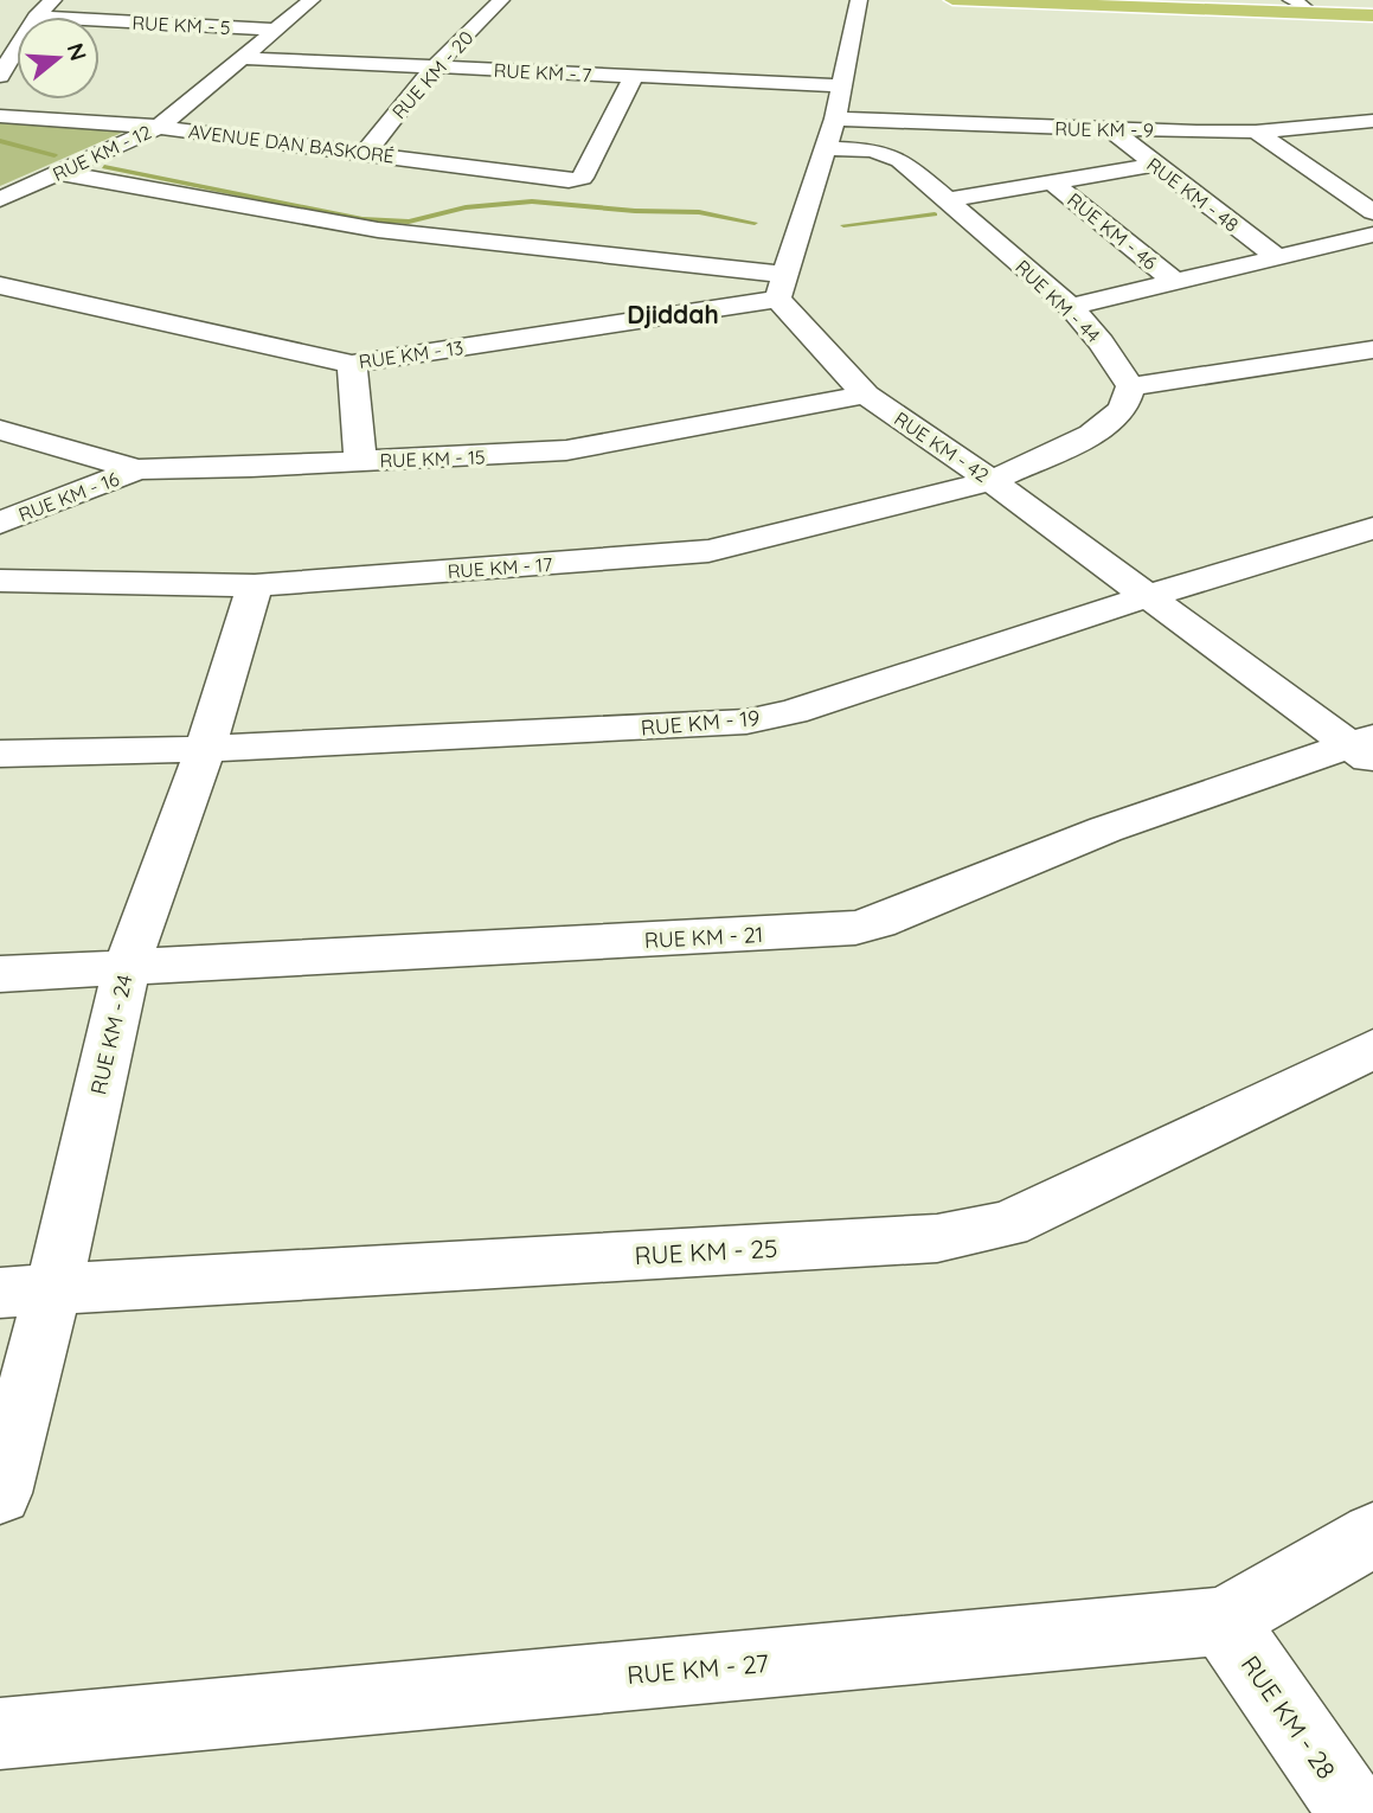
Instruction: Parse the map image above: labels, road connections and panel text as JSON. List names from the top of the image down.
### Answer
{
  "streets": {
    "street": [
      "RUE KM - 5",
      "RUE KM - 7",
      "RUE KM - 20",
      "RUE KM - 9",
      "AVENUE DAN BASKORÉ",
      "RUE KM - 12",
      "RUE KM - 48",
      "RUE KM - 46",
      "RUE KM - 44",
      "RUE KM - 13",
      "RUE KM - 42",
      "RUE KM - 15",
      "RUE KM - 16",
      "RUE KM - 17",
      "RUE KM - 19",
      "RUE KM - 21",
      "RUE KM - 24",
      "RUE KM - 25",
      "RUE KM - 27",
      "RUE KM - 28"
    ]
  },
  "crossings": [
    ["RUE KM - 5", "RUE KM - 12"],
    ["RUE KM - 7", "RUE KM - 20"],
    ["RUE KM - 7", "AVENUE DAN BASKORÉ"],
    ["RUE KM - 7", "RUE KM - 12"],
    ["RUE KM - 20", "AVENUE DAN BASKORÉ"],
    ["RUE KM - 9", "RUE KM - 48"],
    ["AVENUE DAN BASKORÉ", "RUE KM - 12"],
    ["RUE KM - 13", "RUE KM - 42"],
    ["RUE KM - 42", "RUE KM - 15"],
    ["RUE KM - 42", "RUE KM - 17"],
    ["RUE KM - 42", "RUE KM - 19"],
    ["RUE KM - 42", "RUE KM - 21"],
    ["RUE KM - 15", "RUE KM - 16"],
    ["RUE KM - 17", "RUE KM - 24"],
    ["RUE KM - 19", "RUE KM - 24"],
    ["RUE KM - 21", "RUE KM - 24"],
    ["RUE KM - 24", "RUE KM - 25"],
    ["RUE KM - 27", "RUE KM - 28"]
  ],
  "districts": ["Djiddah"],
  "north": "right"
}
